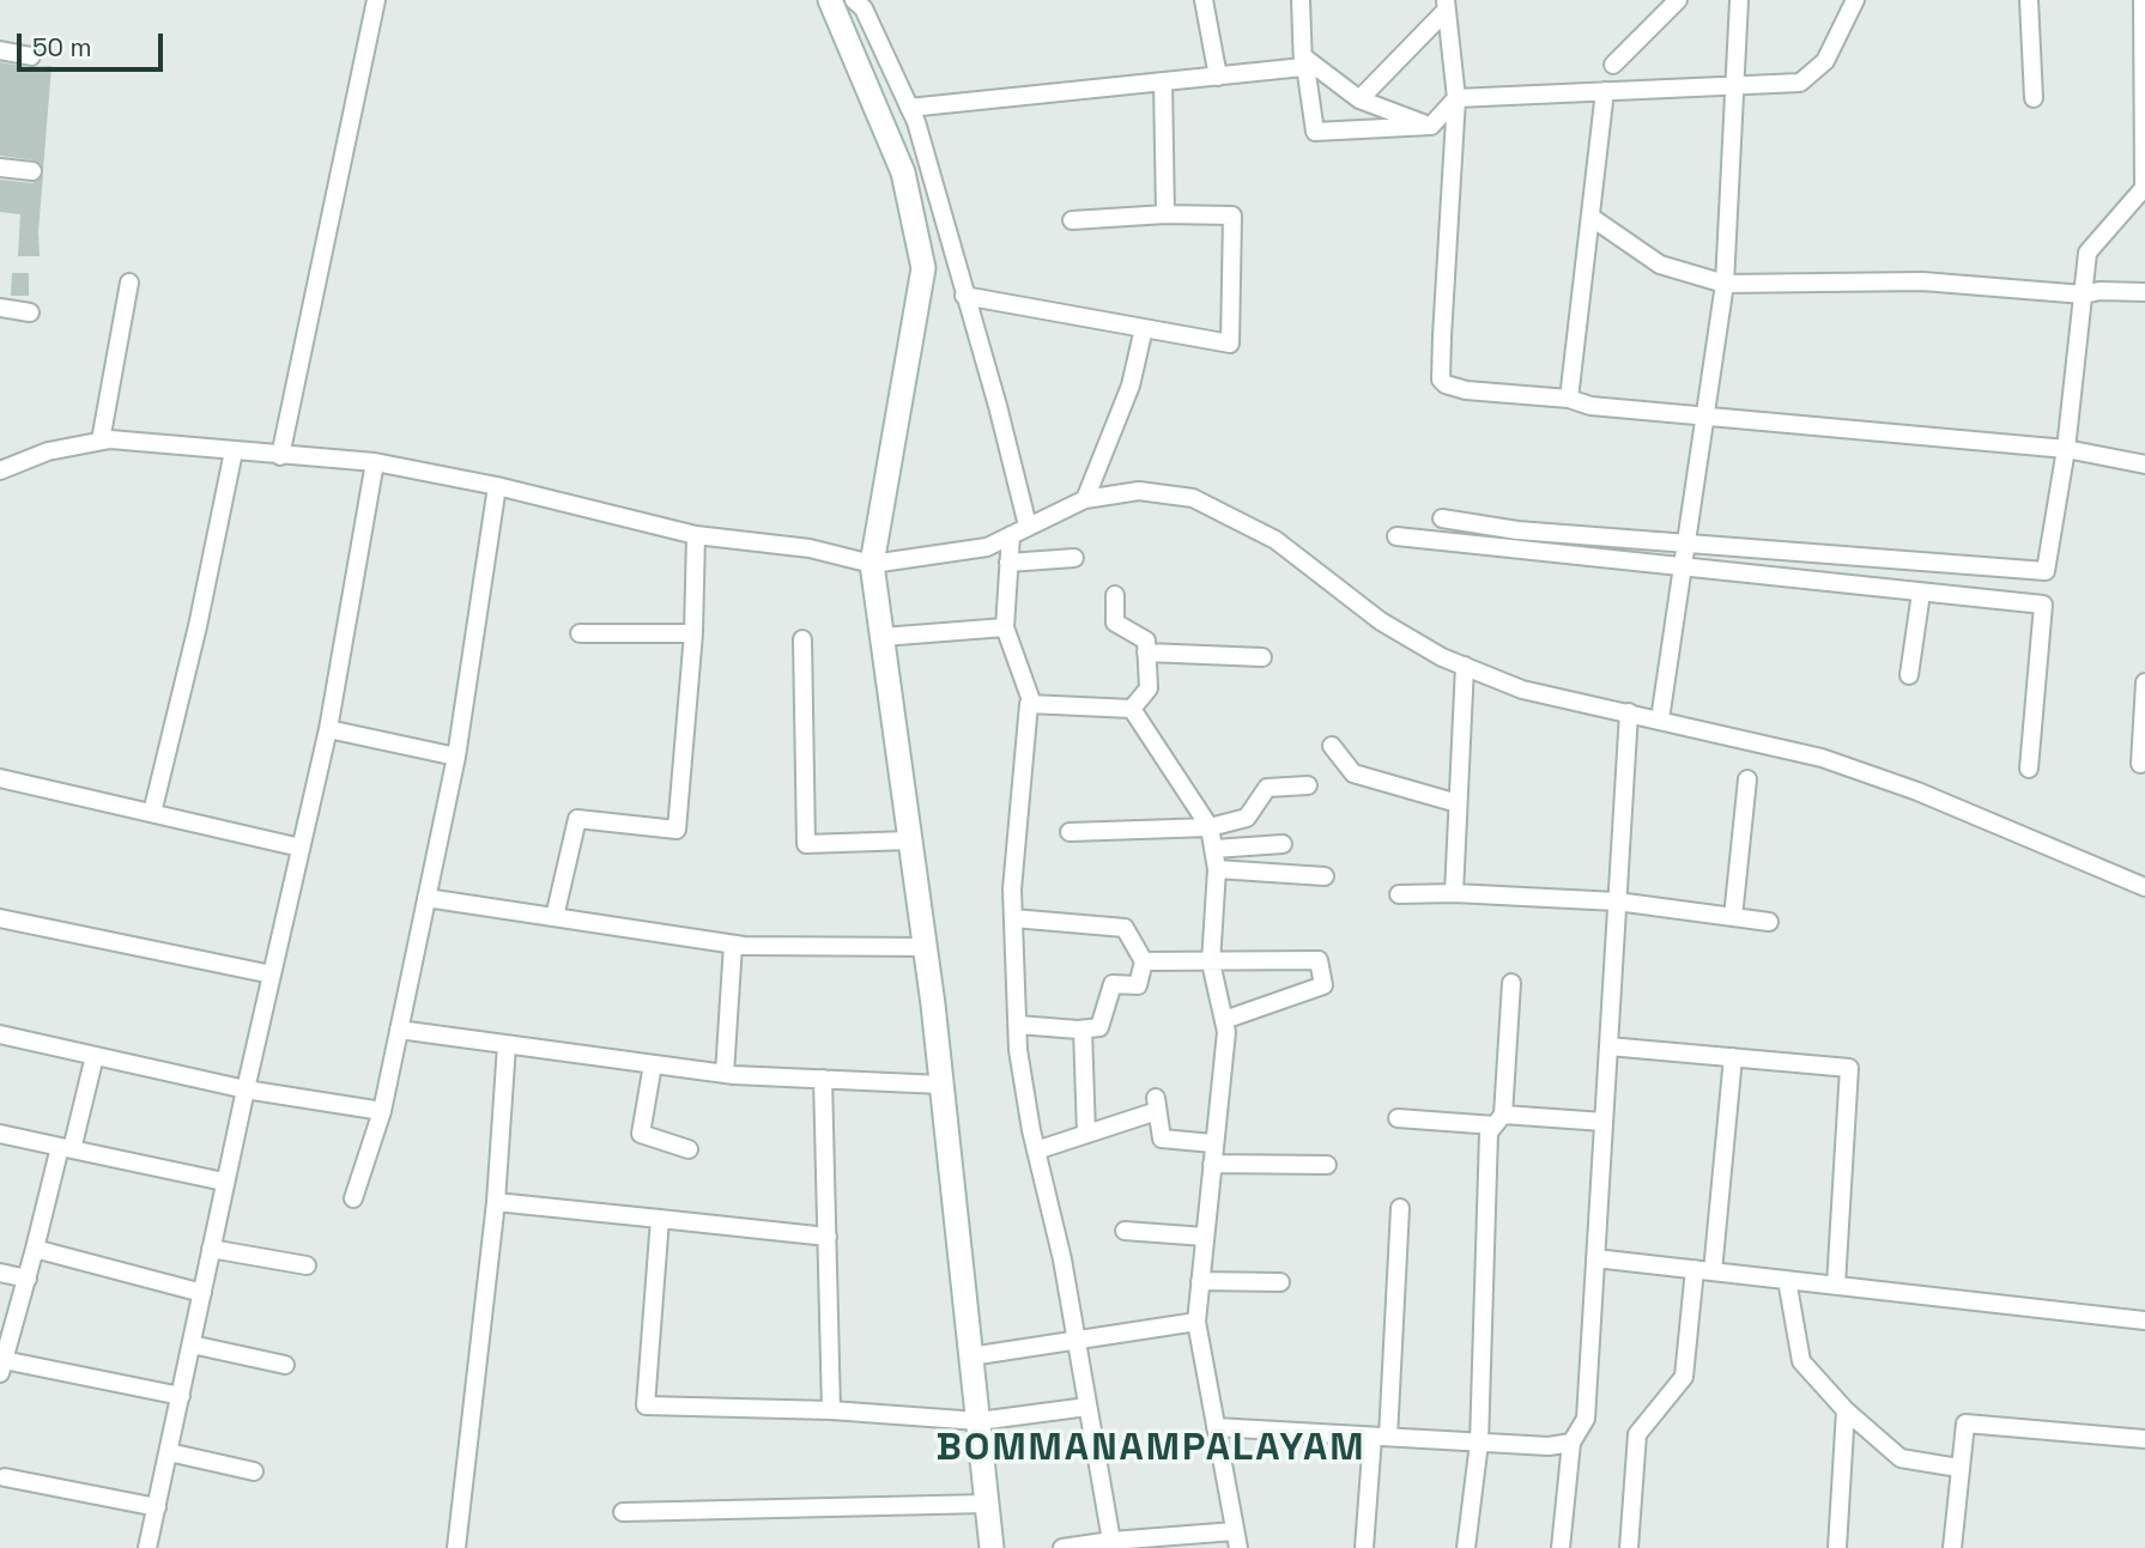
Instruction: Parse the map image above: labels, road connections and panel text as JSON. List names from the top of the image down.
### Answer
{
  "districts": ["BOMMANAMPALAYAM"],
  "scale_bar": "50 m"
}
